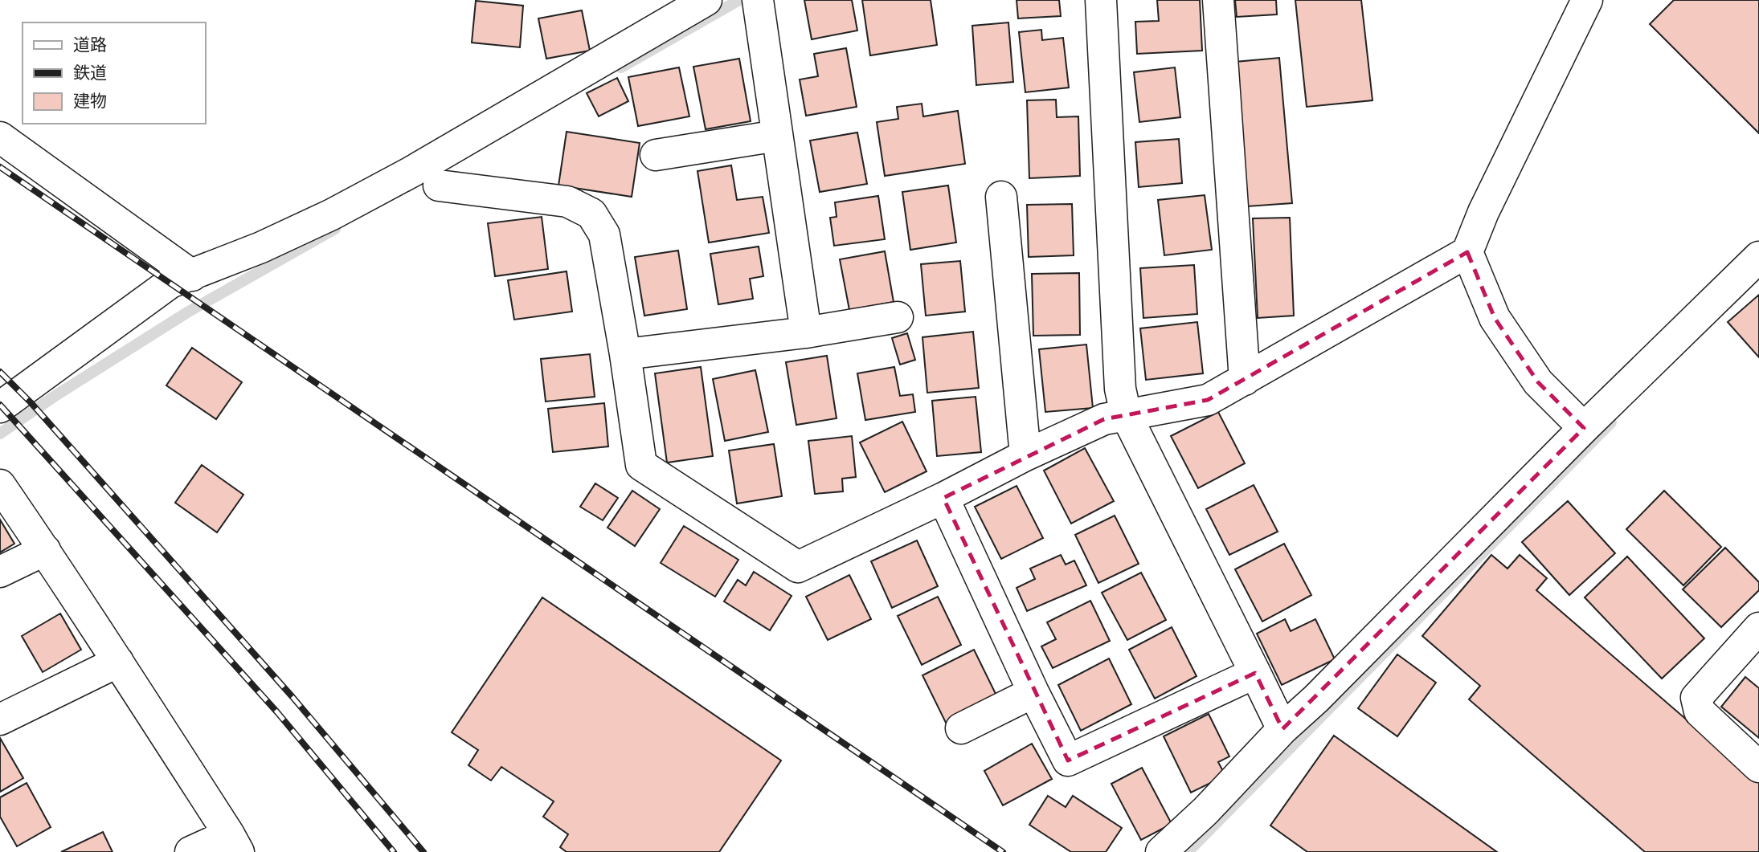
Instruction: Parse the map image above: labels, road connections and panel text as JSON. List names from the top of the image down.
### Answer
{
  "legend": ["道路", "鉄道", "建物"]
}
